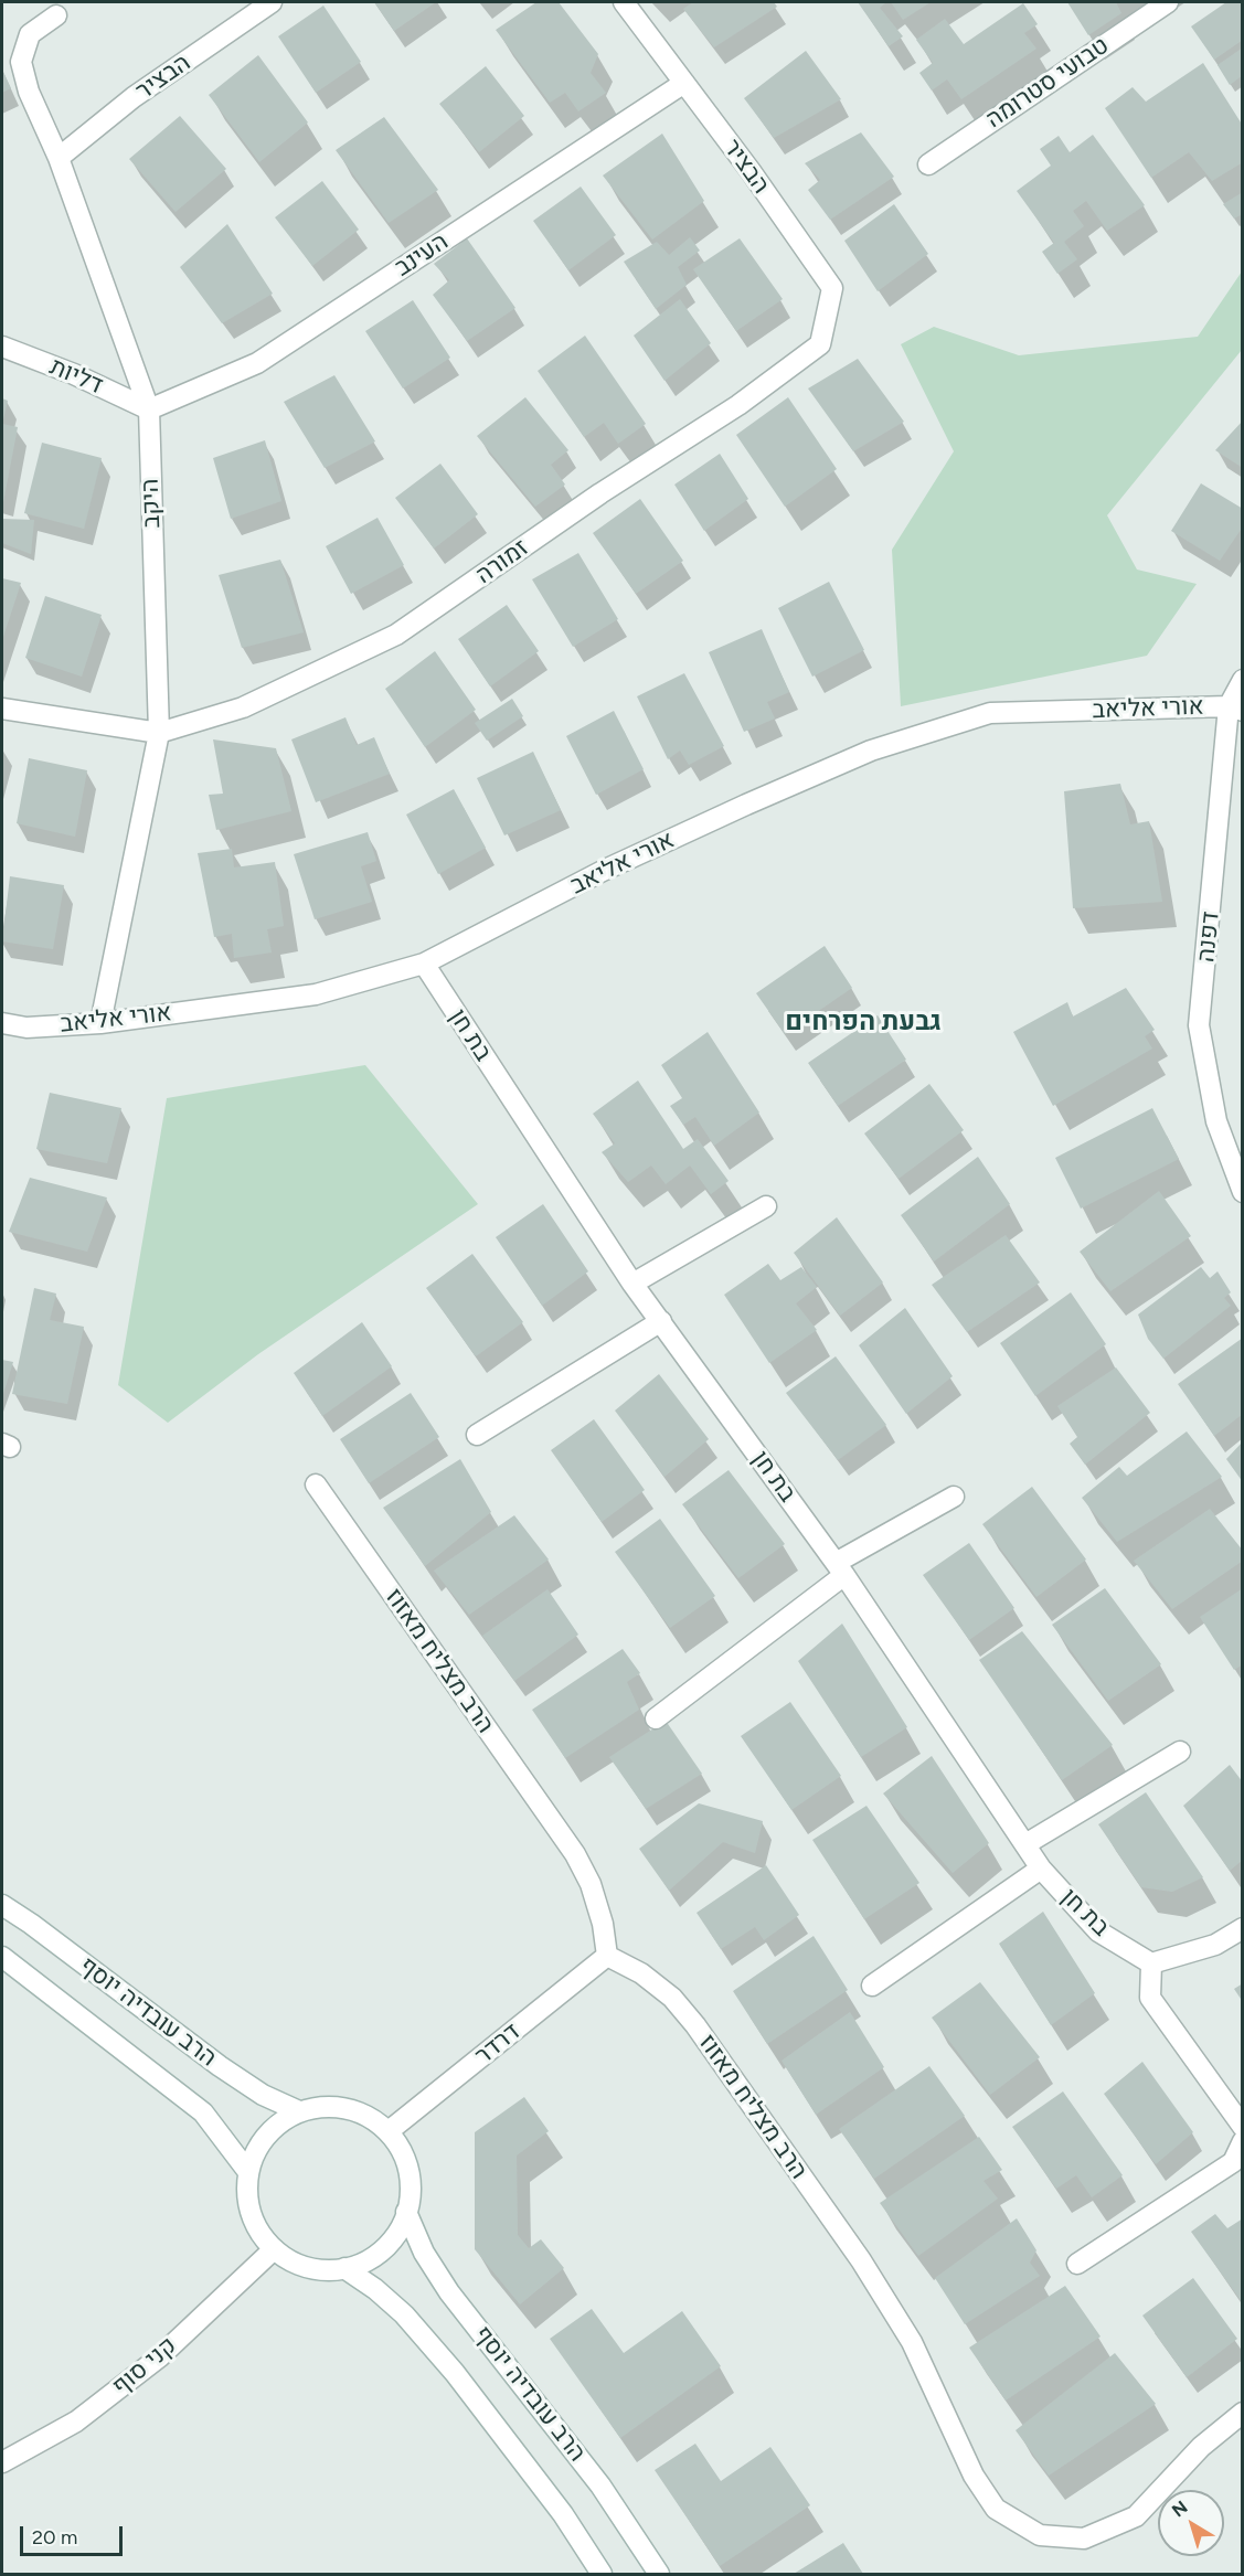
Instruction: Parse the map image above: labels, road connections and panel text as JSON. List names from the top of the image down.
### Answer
{
  "streets": {
    "street": [
      "הבציר",
      "טבועי סטרומה",
      "העינב",
      "דליות",
      "היקב",
      "זמורה",
      "אורי אליאב",
      "דפנה",
      "בת חן",
      "הרב מצליח מאזוז",
      "הרב עובדיה יוסף",
      "דרדר",
      "קני סוף"
    ]
  },
  "crossings": [
    ["הבציר", "העינב"],
    ["הבציר", "היקב"],
    ["הבציר", "זמורה"],
    ["העינב", "דליות"],
    ["העינב", "היקב"],
    ["דליות", "היקב"],
    ["היקב", "זמורה"],
    ["היקב", "אורי אליאב"],
    ["אורי אליאב", "דפנה"],
    ["אורי אליאב", "בת חן"],
    ["הרב מצליח מאזוז", "דרדר"],
    ["הרב עובדיה יוסף", "דרדר"],
    ["הרב עובדיה יוסף", "קני סוף"],
    ["דרדר", "קני סוף"]
  ],
  "districts": ["גבעת הפרחים"],
  "scale_bar": "20 m",
  "north": "top left"
}
